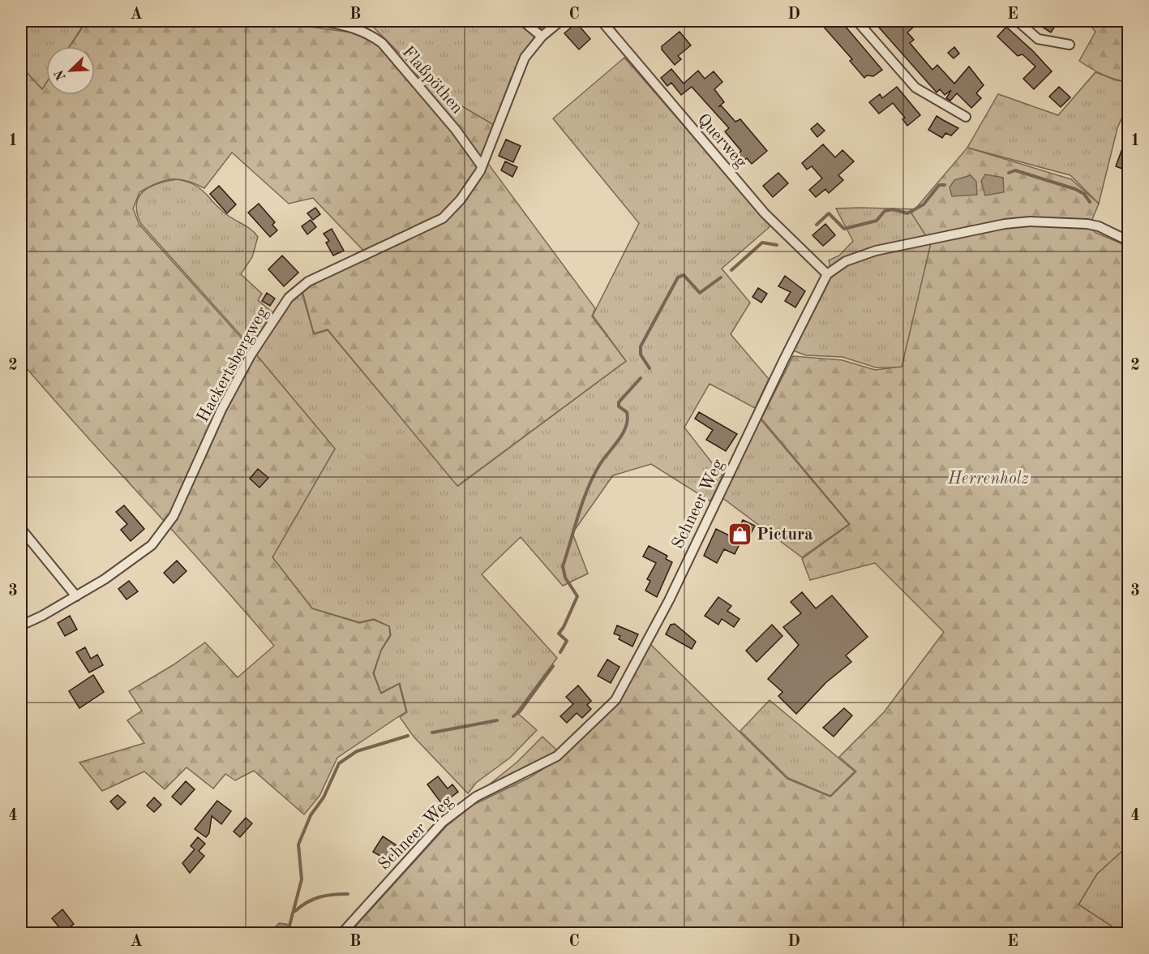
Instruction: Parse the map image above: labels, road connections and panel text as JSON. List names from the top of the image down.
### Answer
{
  "streets": {
    "street": [
      "Flaßpöthen",
      "Querweg",
      "Hackertsbergweg",
      "Schneer Weg"
    ]
  },
  "crossings": [
    ["Flaßpöthen", "Hackertsbergweg"],
    ["Querweg", "Schneer Weg"]
  ],
  "parks": ["Herrenholz"],
  "places": {
    "shop": ["Pictura"]
  },
  "north": "bottom left",
  "grid": {
    "columns": [
      "A",
      "B",
      "C",
      "D",
      "E"
    ],
    "rows": [
      "1",
      "2",
      "3",
      "4"
    ]
  }
}
